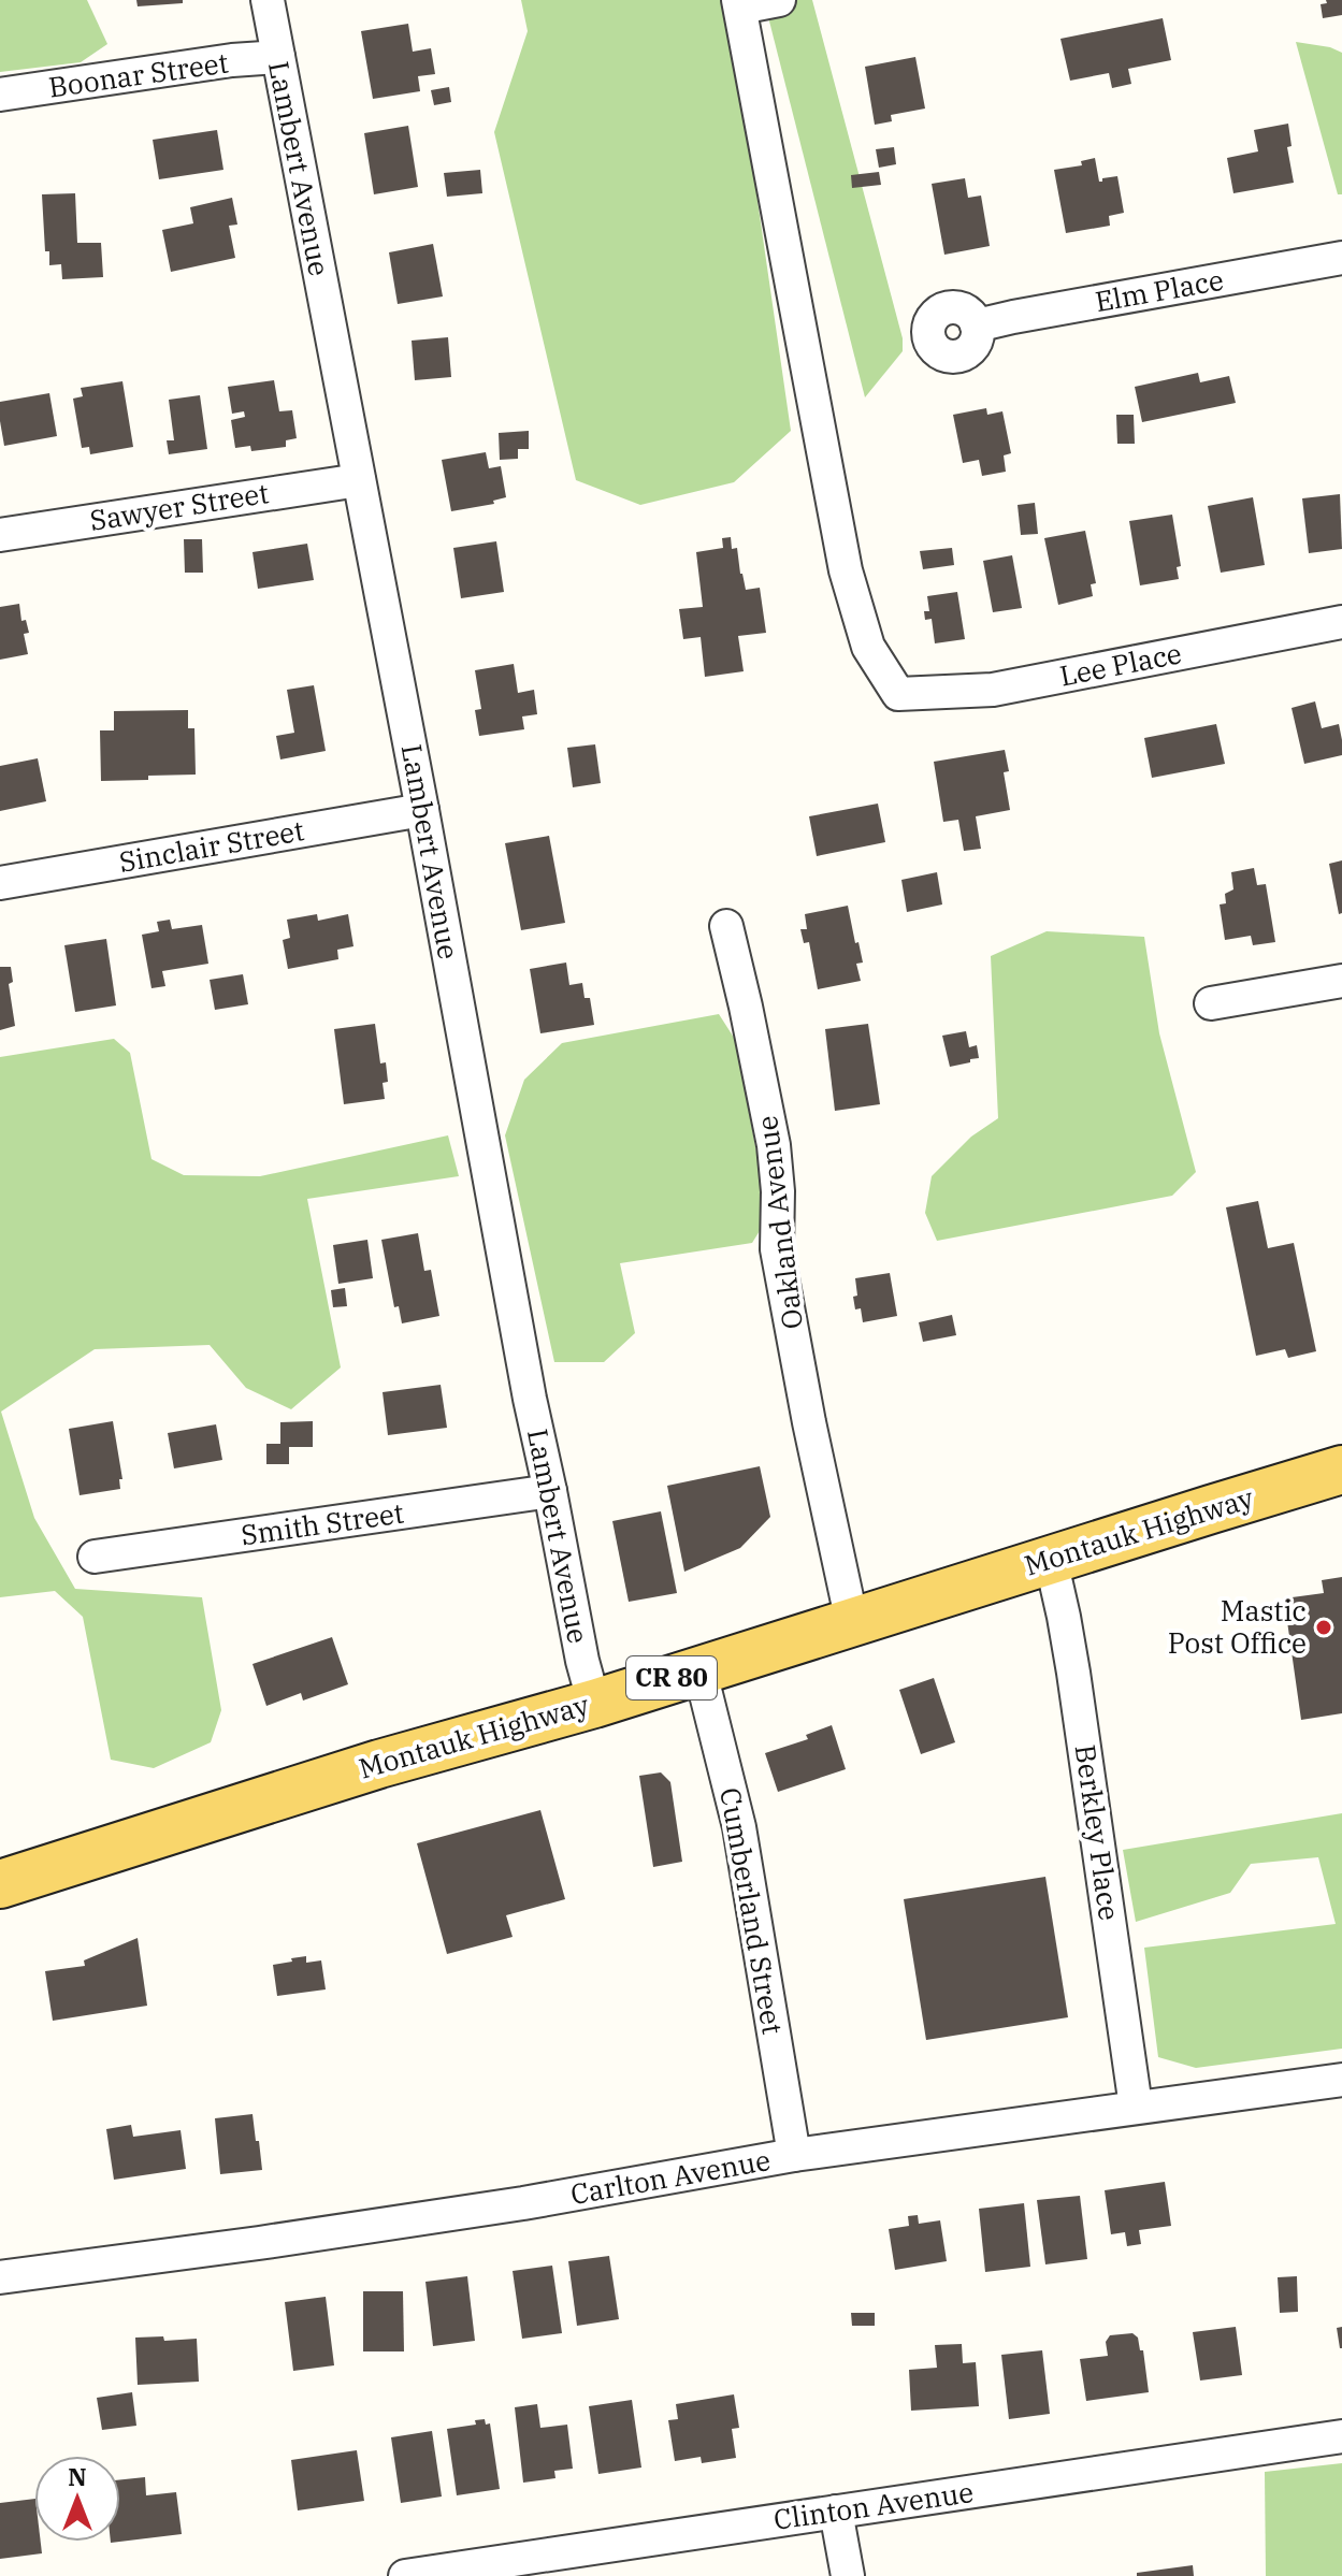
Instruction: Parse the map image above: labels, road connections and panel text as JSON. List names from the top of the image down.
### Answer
{
  "streets": {
    "main road": ["Montauk Highway", "CR 80"],
    "street": [
      "Boonar Street",
      "Lambert Avenue",
      "Elm Place",
      "Sawyer Street",
      "Lee Place",
      "Sinclair Street",
      "Oakland Avenue",
      "Smith Street",
      "Berkley Place",
      "Cumberland Street",
      "Carlton Avenue",
      "Clinton Avenue"
    ]
  },
  "crossings": [
    ["Boonar Street", "Lambert Avenue"],
    ["Lambert Avenue", "Sawyer Street"],
    ["Lambert Avenue", "Sinclair Street"],
    ["Lambert Avenue", "Smith Street"],
    ["Lambert Avenue", "Montauk Highway"],
    ["Oakland Avenue", "Montauk Highway"],
    ["Montauk Highway", "Berkley Place"],
    ["Montauk Highway", "Cumberland Street"],
    ["Berkley Place", "Carlton Avenue"],
    ["Cumberland Street", "Carlton Avenue"]
  ],
  "places": ["Mastic Post Office"],
  "north": "top"
}
